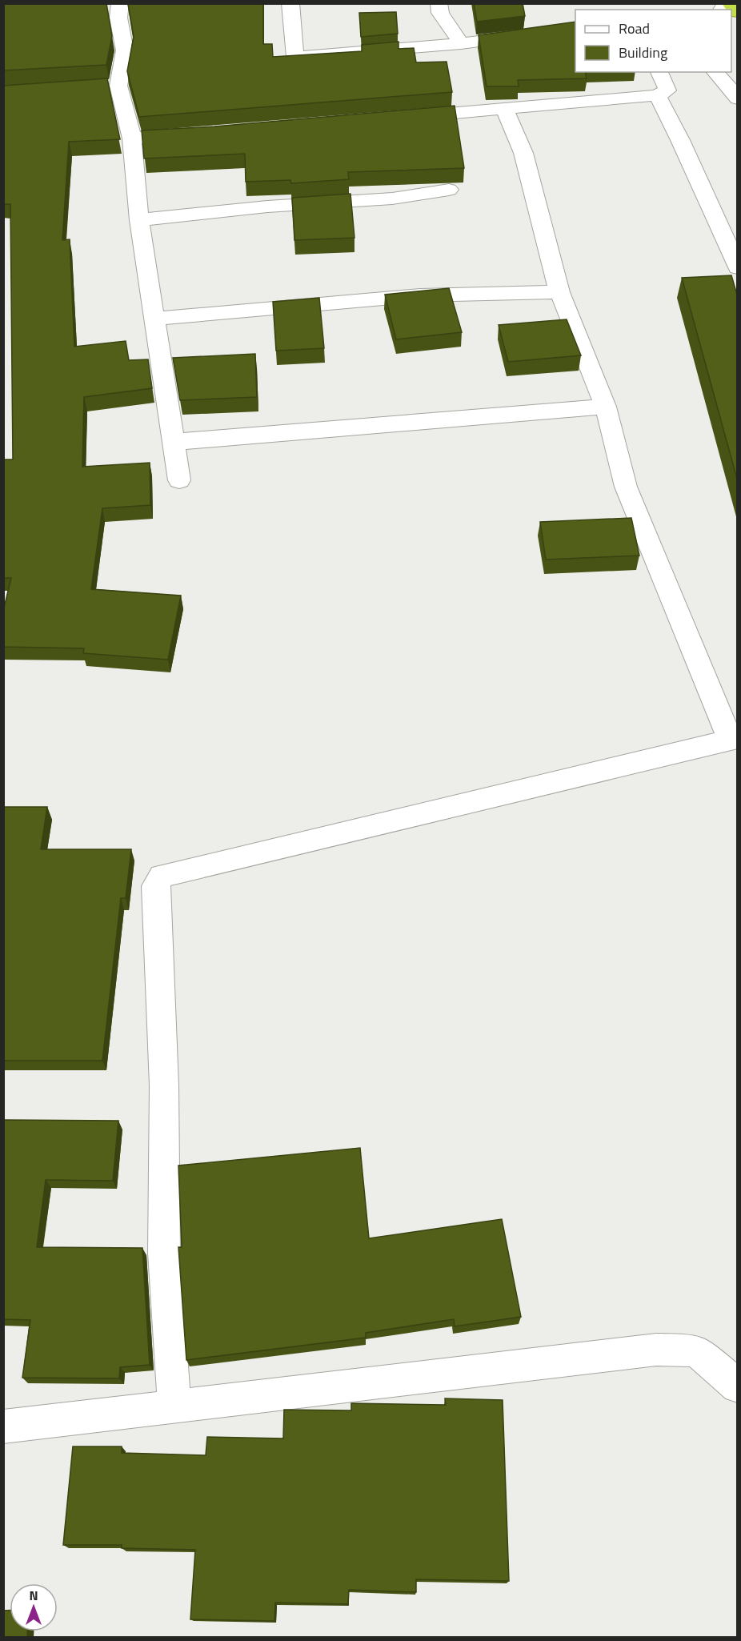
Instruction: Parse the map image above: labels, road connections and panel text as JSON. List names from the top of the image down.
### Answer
{
  "legend": ["Road", "Building"],
  "north": "top"
}
